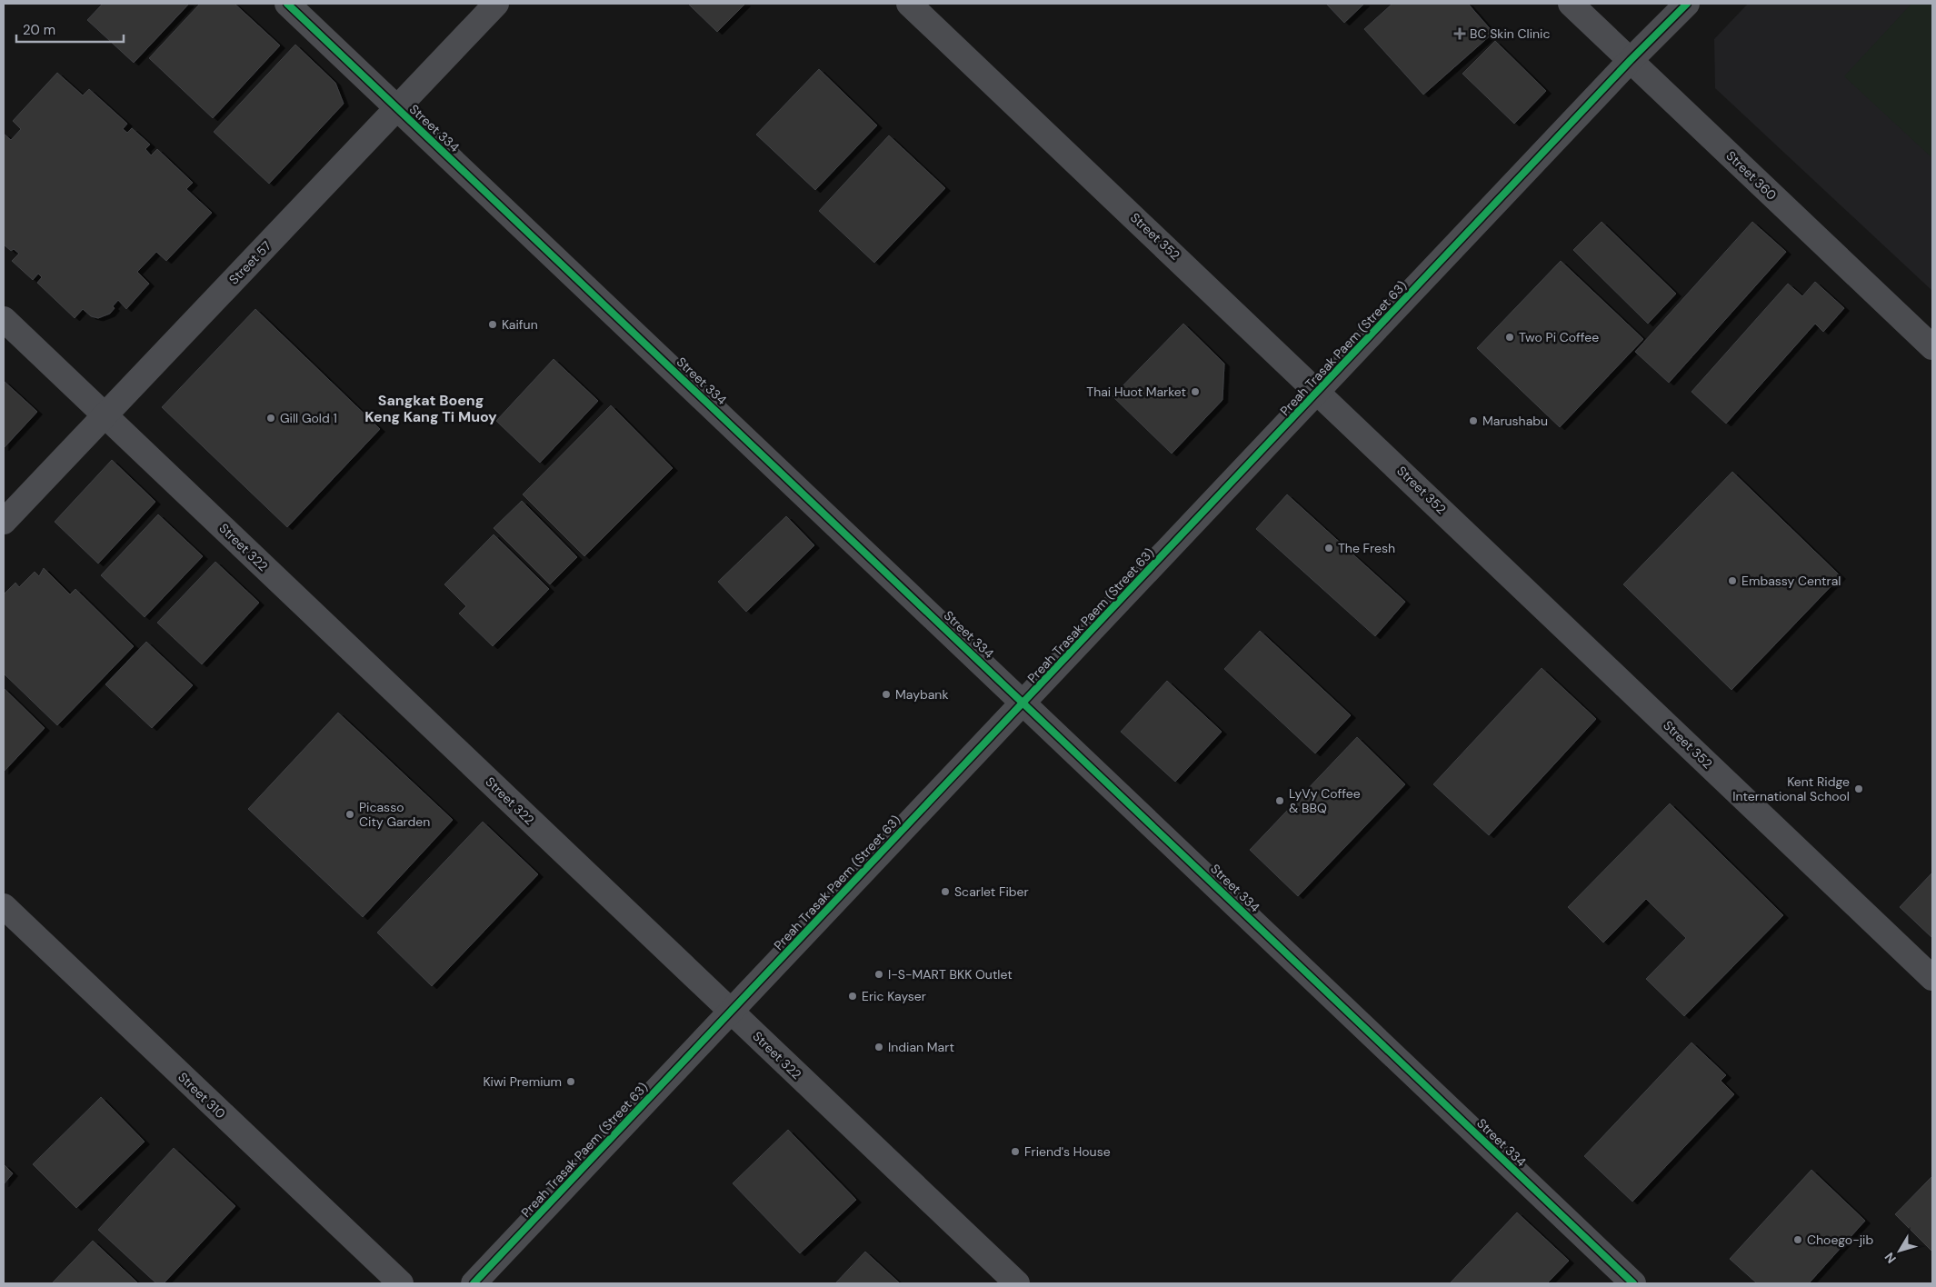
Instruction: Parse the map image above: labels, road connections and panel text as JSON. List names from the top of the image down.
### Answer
{
  "streets": {
    "street": [
      "Street 334",
      "Street 360",
      "Street 352",
      "Street 57",
      "Preah Trasak Paem (Street 63)",
      "Street 322",
      "Street 310"
    ]
  },
  "crossings": [
    ["Street 334", "Street 57"],
    ["Street 334", "Preah Trasak Paem (Street 63)"],
    ["Street 360", "Preah Trasak Paem (Street 63)"],
    ["Street 352", "Preah Trasak Paem (Street 63)"],
    ["Street 57", "Street 322"],
    ["Preah Trasak Paem (Street 63)", "Street 322"]
  ],
  "districts": ["Sangkat Boeng Keng Kang Ti Muoy"],
  "places": {
    "health": ["BC Skin Clinic"],
    "other": [
      "Kaifun",
      "Two Pi Coffee",
      "Thai Huot Market",
      "Gill Gold 1",
      "Marushabu",
      "The Fresh",
      "Embassy Central",
      "Maybank",
      "Kent Ridge International School",
      "LyVy Coffee & BBQ",
      "Picasso City Garden",
      "Scarlet Fiber",
      "I-S-MART BKK Outlet",
      "Eric Kayser",
      "Indian Mart",
      "Kiwi Premium",
      "Friend's House",
      "Choego-jib"
    ]
  },
  "scale_bar": "20 m",
  "north": "bottom left"
}
